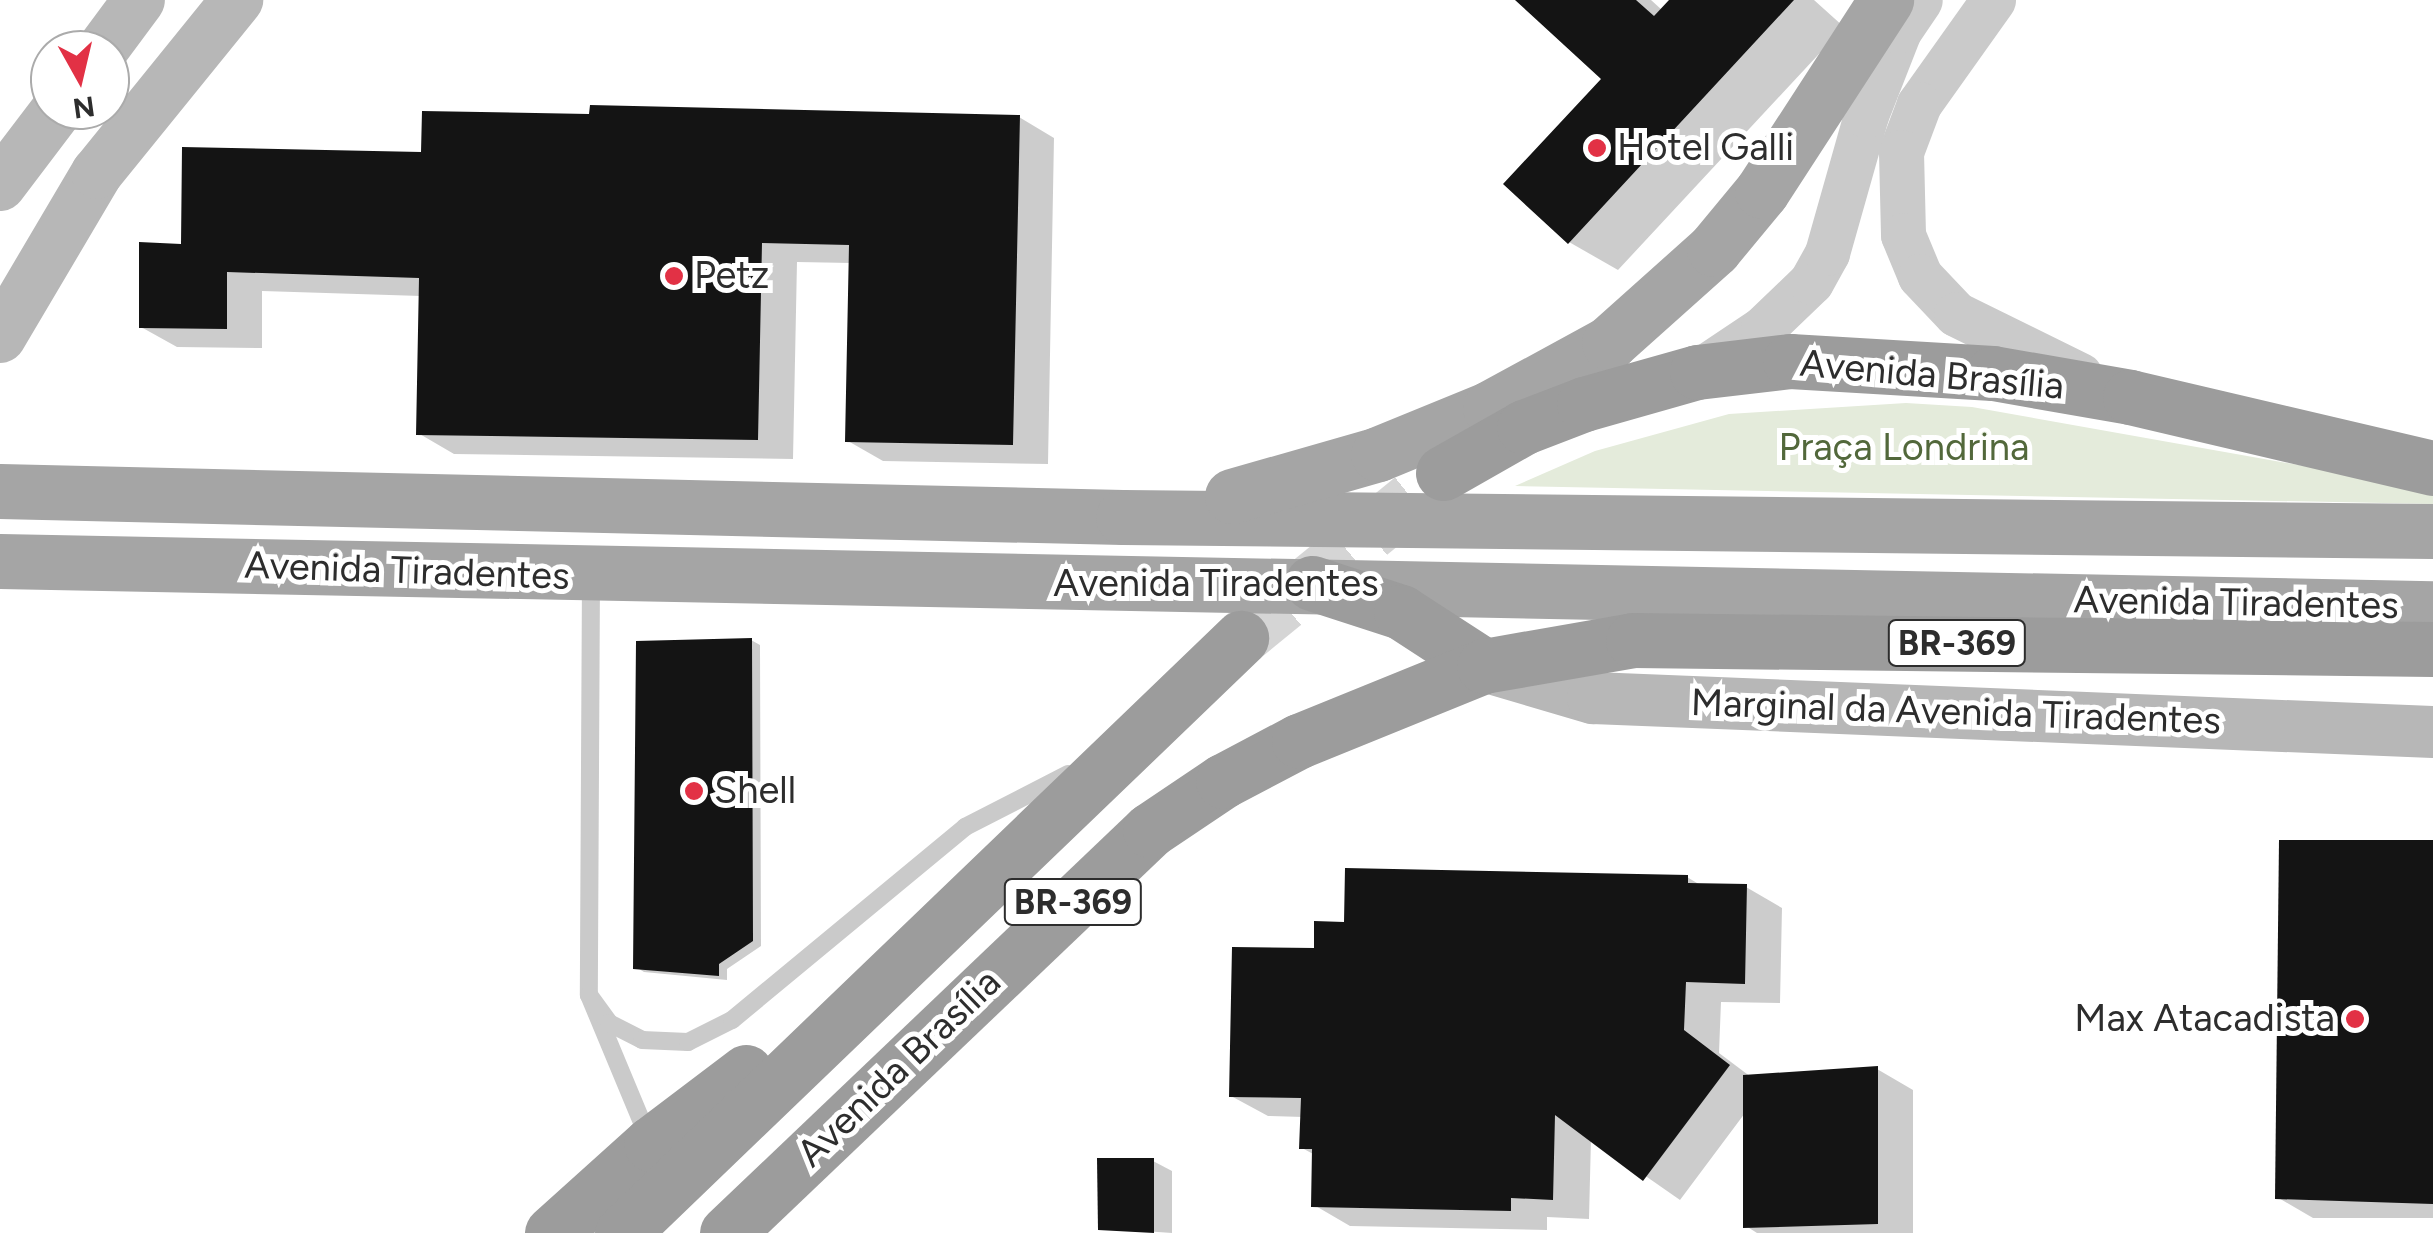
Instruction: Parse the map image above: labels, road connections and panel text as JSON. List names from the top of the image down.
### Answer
{
  "streets": {
    "highway": ["Avenida Brasília", "BR-369"],
    "main road": ["Avenida Tiradentes", "Marginal da Avenida Tiradentes"]
  },
  "crossings": [
    ["Avenida Brasília", "BR-369"],
    ["Avenida Brasília", "Marginal da Avenida Tiradentes"],
    ["BR-369", "Marginal da Avenida Tiradentes"]
  ],
  "parks": ["Praça Londrina"],
  "places": [
    "Hotel Galli",
    "Petz",
    "Shell",
    "Max Atacadista"
  ],
  "north": "bottom"
}
